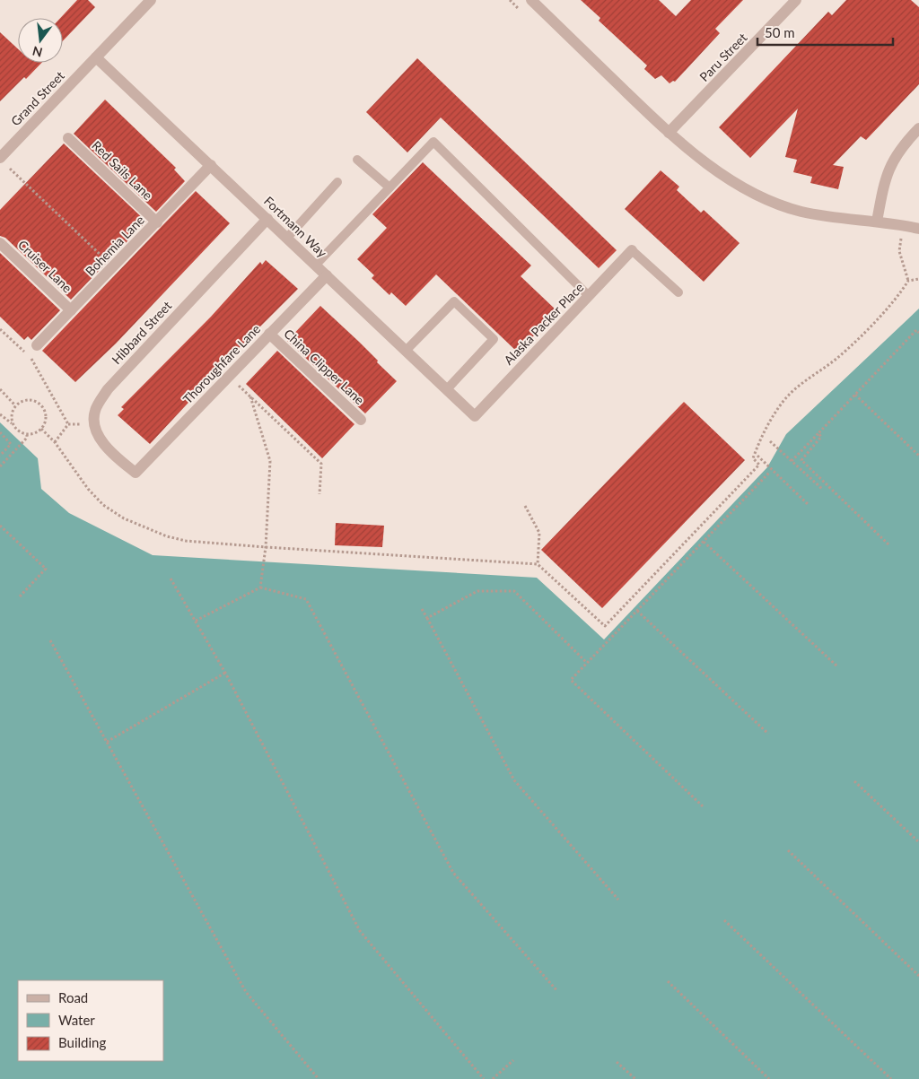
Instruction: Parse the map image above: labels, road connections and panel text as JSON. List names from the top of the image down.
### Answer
{
  "streets": {
    "street": [
      "Paru Street",
      "Grand Street",
      "Red Sails Lane",
      "Fortmann Way",
      "Bohemia Lane",
      "Cruiser Lane",
      "Alaska Packer Place",
      "Hibbard Street",
      "Thoroughfare Lane",
      "China Clipper Lane"
    ]
  },
  "crossings": [
    ["Grand Street", "Fortmann Way"],
    ["Red Sails Lane", "Bohemia Lane"],
    ["Fortmann Way", "Bohemia Lane"],
    ["Fortmann Way", "Alaska Packer Place"],
    ["Fortmann Way", "Hibbard Street"],
    ["Fortmann Way", "Thoroughfare Lane"],
    ["Bohemia Lane", "Cruiser Lane"],
    ["Hibbard Street", "Thoroughfare Lane"],
    ["Thoroughfare Lane", "China Clipper Lane"]
  ],
  "legend": ["Road", "Water", "Building"],
  "scale_bar": "50 m",
  "north": "bottom"
}
